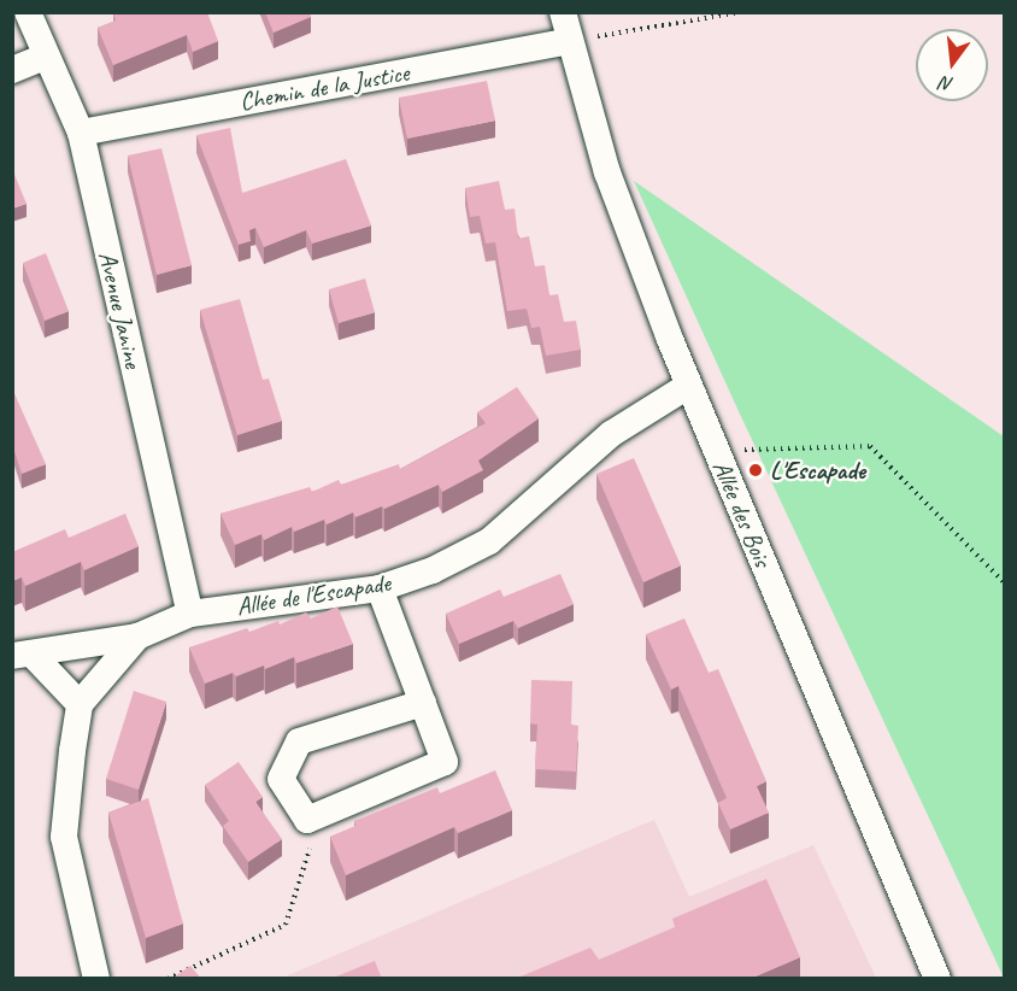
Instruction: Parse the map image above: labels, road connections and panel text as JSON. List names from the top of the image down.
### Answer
{
  "streets": {
    "street": [
      "Chemin de la Justice",
      "Avenue Janine",
      "Allée des Bois",
      "Allée de l'Escapade"
    ]
  },
  "crossings": [
    ["Chemin de la Justice", "Avenue Janine"],
    ["Chemin de la Justice", "Allée des Bois"],
    ["Avenue Janine", "Allée de l'Escapade"],
    ["Allée des Bois", "Allée de l'Escapade"]
  ],
  "places": ["L'Escapade"],
  "north": "bottom"
}
